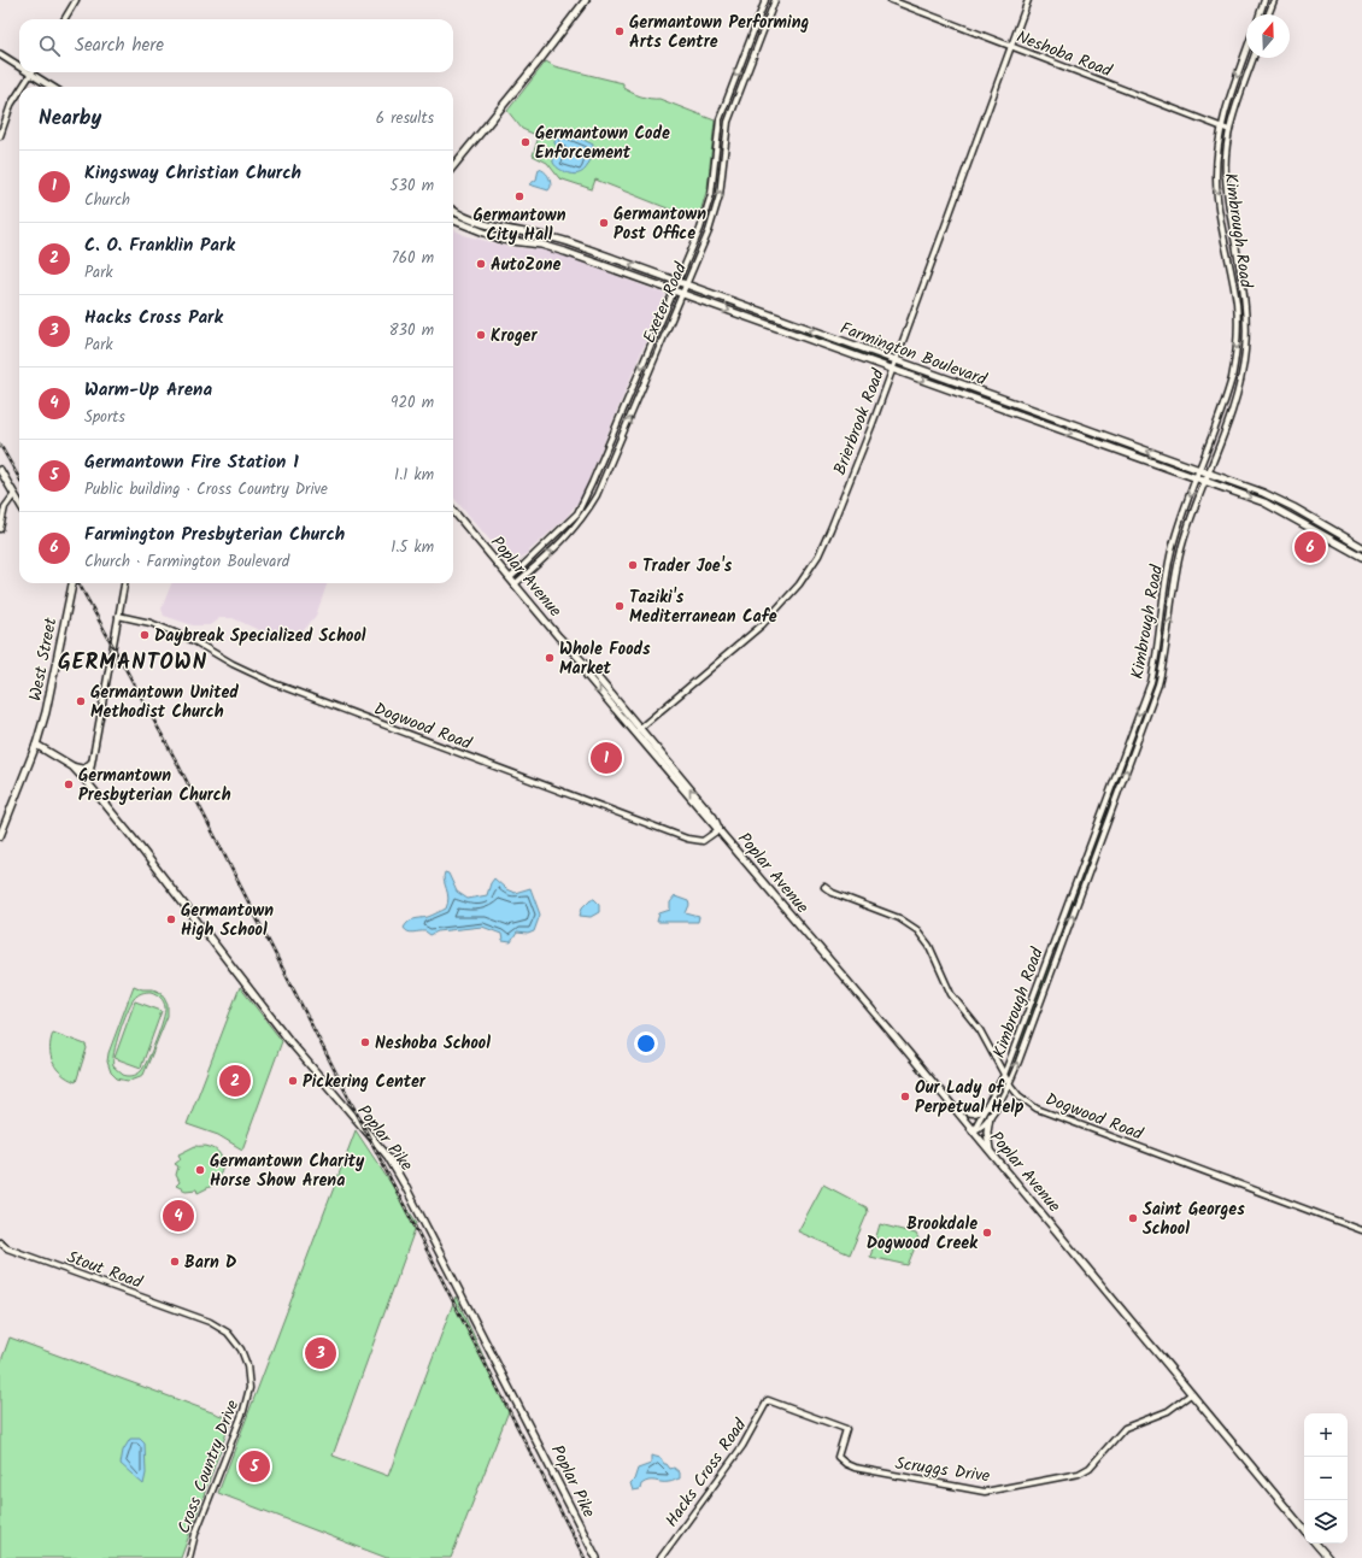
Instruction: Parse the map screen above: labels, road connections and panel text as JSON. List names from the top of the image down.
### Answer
{
  "streets": {
    "main road": [
      "Farmington Boulevard",
      "Poplar Avenue",
      "West Street",
      "Poplar Pike"
    ],
    "street": [
      "Neshoba Road",
      "Kimbrough Road",
      "Exeter Road",
      "Brierbrook Road",
      "Dogwood Road",
      "Stout Road",
      "Cross Country Drive",
      "Scruggs Drive",
      "Hacks Cross Road"
    ]
  },
  "crossings": [
    ["Neshoba Road", "Kimbrough Road"],
    ["Neshoba Road", "Brierbrook Road"],
    ["Kimbrough Road", "Farmington Boulevard"],
    ["Kimbrough Road", "Poplar Avenue"],
    ["Kimbrough Road", "Dogwood Road"],
    ["Exeter Road", "Farmington Boulevard"],
    ["Exeter Road", "Poplar Avenue"],
    ["Farmington Boulevard", "Brierbrook Road"],
    ["Brierbrook Road", "Poplar Avenue"],
    ["Poplar Avenue", "Dogwood Road"],
    ["Poplar Avenue", "Scruggs Drive"],
    ["West Street", "Poplar Pike"],
    ["Stout Road", "Cross Country Drive"],
    ["Scruggs Drive", "Hacks Cross Road"]
  ],
  "districts": ["GERMANTOWN"],
  "places": [
    "Germantown Performing Arts Centre",
    "Germantown Code Enforcement",
    "Germantown City Hall",
    "Germantown Post Office",
    "AutoZone",
    "Kroger",
    "Trader Joe's",
    "Taziki's Mediterranean Cafe",
    "Daybreak Specialized School",
    "Whole Foods Market",
    "Germantown United Methodist Church",
    "Germantown Presbyterian Church",
    "Germantown High School",
    "Neshoba School",
    "Pickering Center",
    "Our Lady of Perpetual Help",
    "Germantown Charity Horse Show Arena",
    "Saint Georges School",
    "Brookdale Dogwood Creek",
    "Barn D"
  ],
  "north": "top",
  "page": {
    "search": "Search here",
    "heading": ["Nearby", "6 results"],
    "list": [
      {
        "mark": "1",
        "name": "Kingsway Christian Church",
        "note": "Church",
        "value": "530 m"
      },
      {
        "mark": "2",
        "name": "C. O. Franklin Park",
        "note": "Park",
        "value": "760 m"
      },
      {
        "mark": "3",
        "name": "Hacks Cross Park",
        "note": "Park",
        "value": "830 m"
      },
      {
        "mark": "4",
        "name": "Warm-Up Arena",
        "note": "Sports",
        "value": "920 m"
      },
      {
        "mark": "5",
        "name": "Germantown Fire Station 1",
        "note": "Public building · Cross Country Drive",
        "value": "1.1 km"
      },
      {
        "mark": "6",
        "name": "Farmington Presbyterian Church",
        "note": "Church · Farmington Boulevard",
        "value": "1.5 km"
      }
    ],
    "pins": [
      "6",
      "1",
      "2",
      "4",
      "3",
      "5"
    ],
    "map_buttons": ["+", "−"]
  }
}
